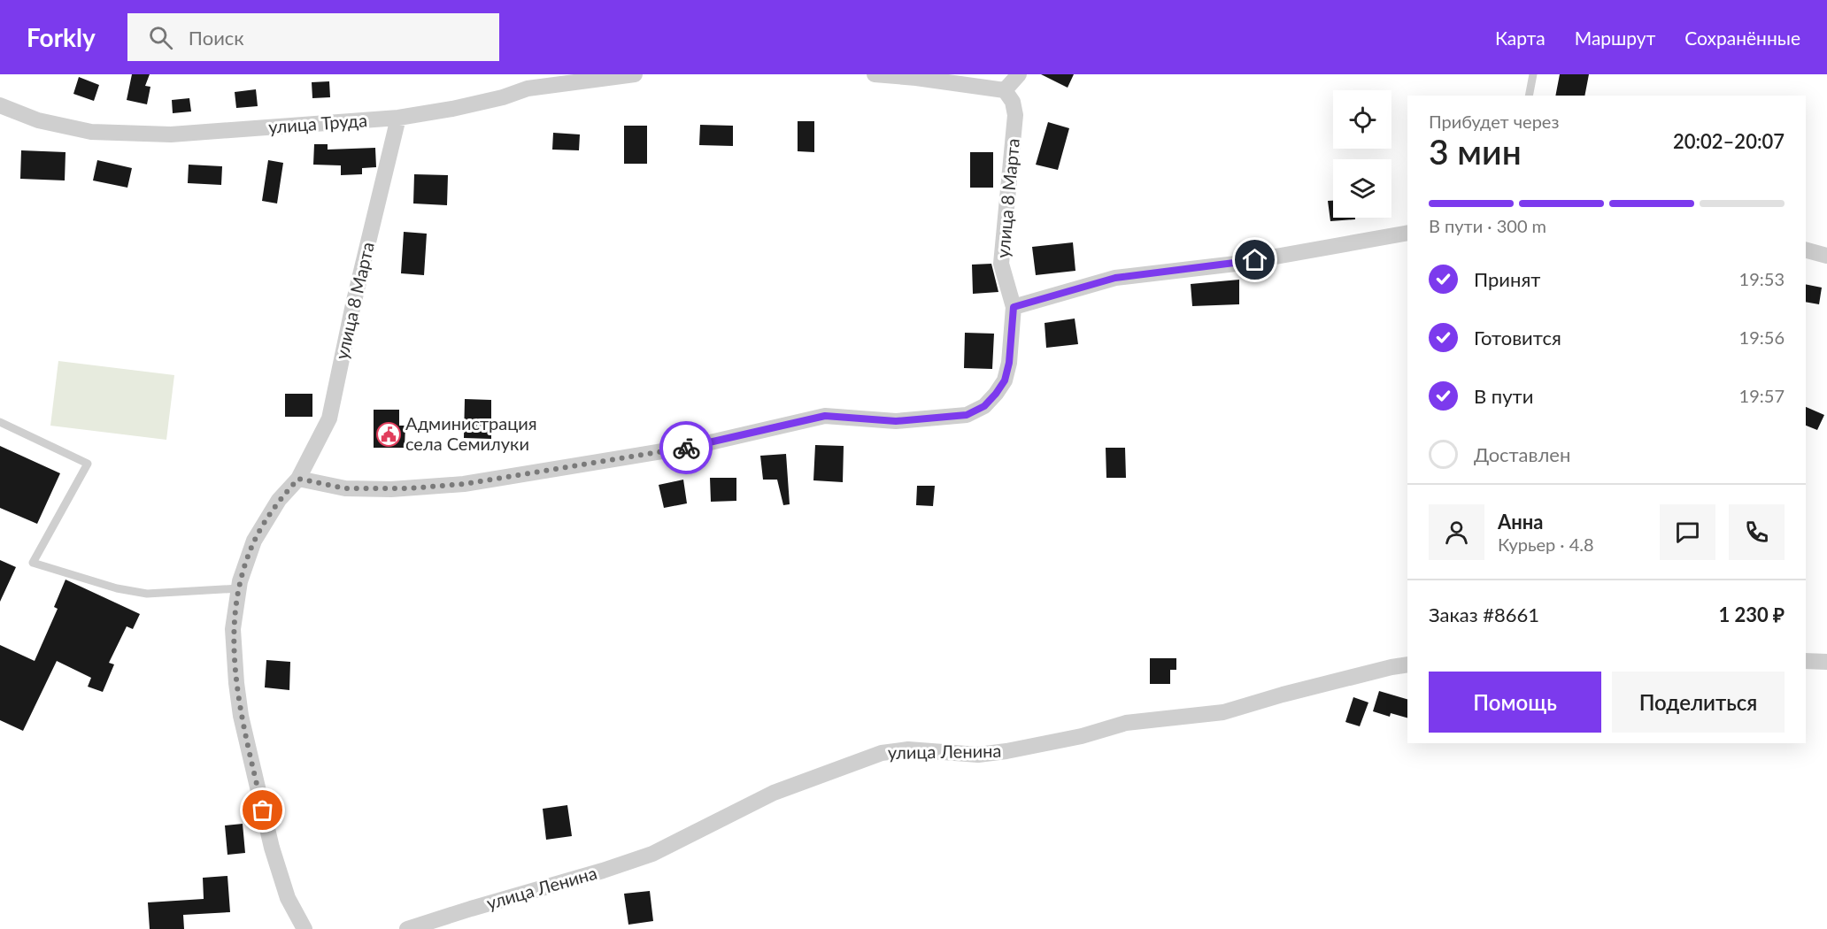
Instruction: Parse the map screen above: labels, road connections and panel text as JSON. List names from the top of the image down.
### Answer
{
  "streets": {
    "street": ["улица Труда", "улица 8 Марта", "улица Ленина"]
  },
  "crossings": [
    ["улица Труда", "улица 8 Марта"]
  ],
  "places": {
    "public building": ["Администрация села Семилуки"]
  },
  "page": {
    "header": "Forkly",
    "search": "Поиск",
    "nav": ["Карта", "Маршрут", "Сохранённые"],
    "heading": ["3 мин", "Прибудет через", "20:02–20:07"],
    "panel": [
      "Анна",
      "Курьер · 4.8",
      "Заказ #8661",
      "1 230 ₽"
    ],
    "bar": "В пути · 300 m",
    "list": [
      ["Принят", "19:53"],
      ["Готовится", "19:56"],
      ["В пути", "19:57"],
      "Доставлен"
    ],
    "buttons": ["Помощь", "Поделиться"]
  }
}
